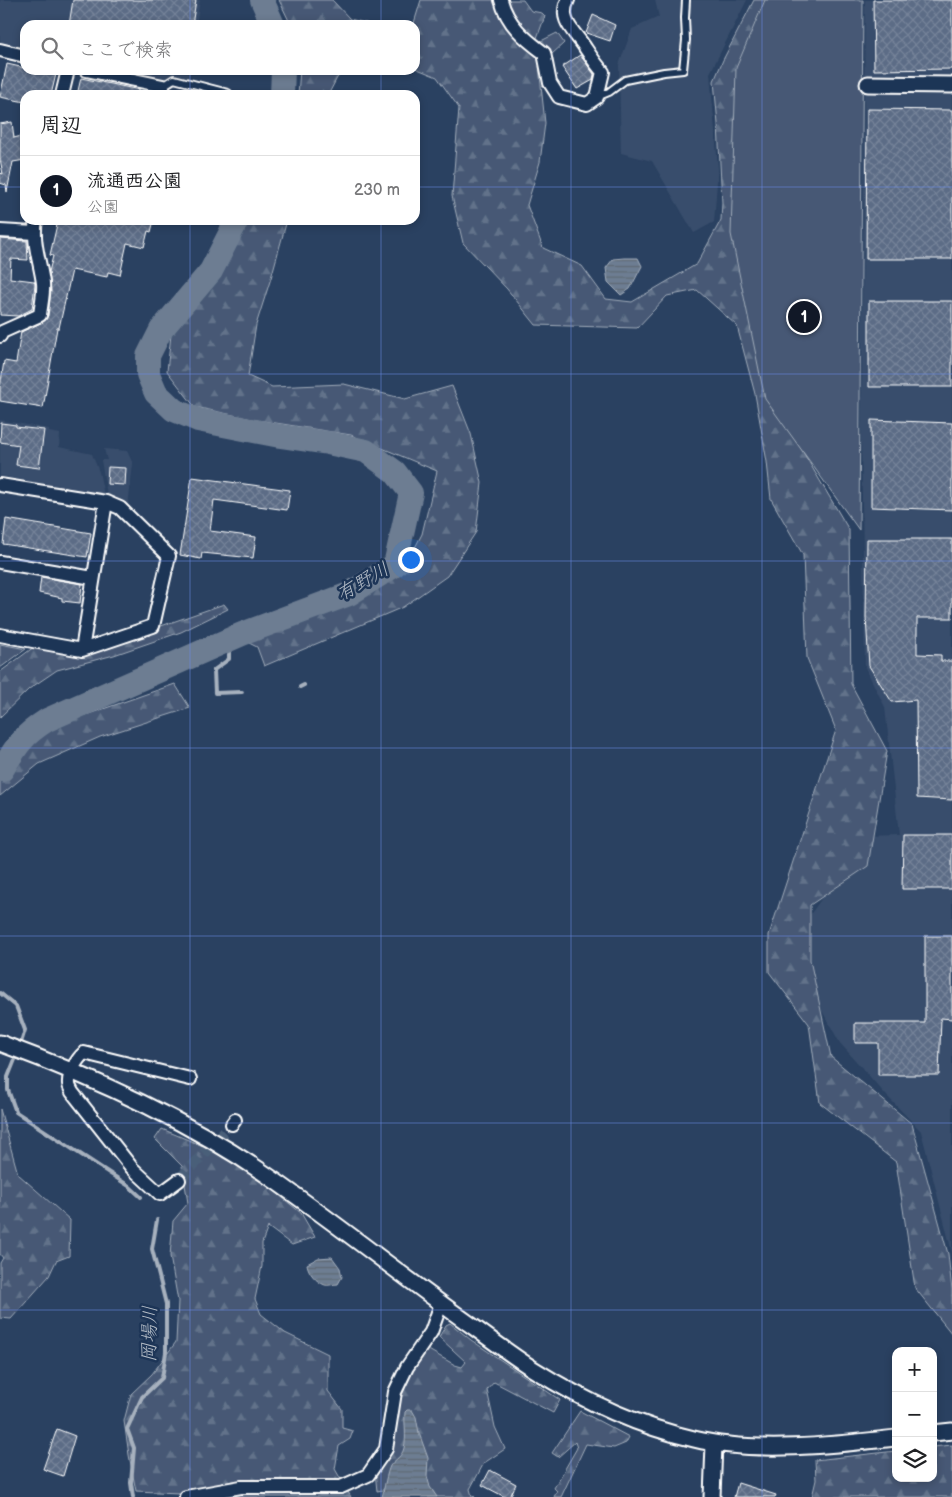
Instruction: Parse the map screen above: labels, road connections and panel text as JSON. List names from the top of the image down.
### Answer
{
  "water": ["有野川", "岡場川"],
  "page": {
    "search": "ここで検索",
    "heading": "周辺",
    "list": [
      {
        "mark": "1",
        "name": "流通西公園",
        "note": "公園",
        "value": "230 m"
      }
    ],
    "pins": "1",
    "map_buttons": ["+", "−"]
  }
}
